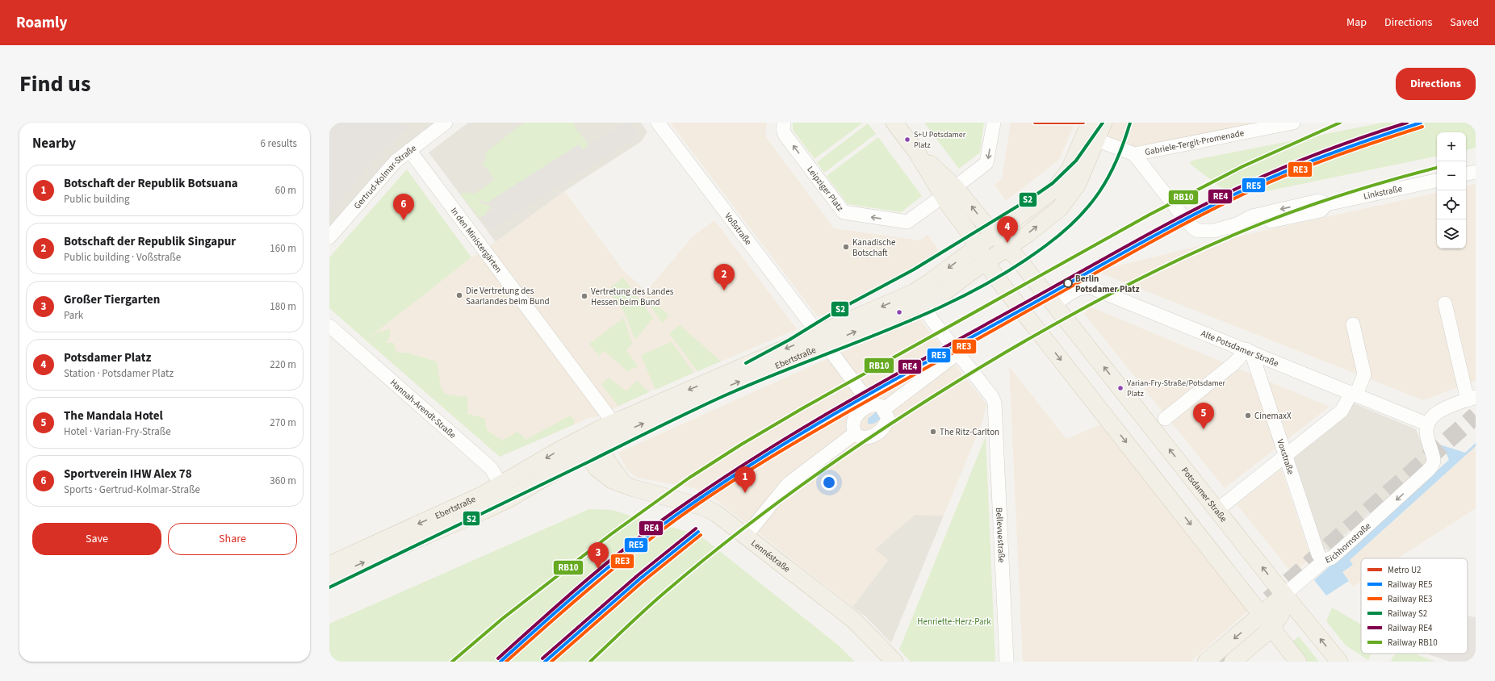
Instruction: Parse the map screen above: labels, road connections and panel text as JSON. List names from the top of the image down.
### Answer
{
  "streets": {
    "main road": [
      "Ebertstraße",
      "Potsdamer Straße",
      "Eichhornstraße",
      "Lennéstraße"
    ],
    "street": [
      "Gabriele-Tergit-Promenade",
      "Gertrud-Kolmar-Straße",
      "Leipziger Platz",
      "Linkstraße",
      "Voßstraße",
      "In den Ministergärten",
      "Alte Potsdamer Straße",
      "Hannah-Arendt-Straße",
      "Voxstraße",
      "Bellevuestraße"
    ]
  },
  "crossings": [
    ["Gabriele-Tergit-Promenade", "Linkstraße"],
    ["Gertrud-Kolmar-Straße", "In den Ministergärten"],
    ["Voßstraße", "Ebertstraße"],
    ["In den Ministergärten", "Ebertstraße"],
    ["Alte Potsdamer Straße", "Voxstraße"],
    ["Alte Potsdamer Straße", "Potsdamer Straße"],
    ["Alte Potsdamer Straße", "Eichhornstraße"],
    ["Ebertstraße", "Hannah-Arendt-Straße"],
    ["Ebertstraße", "Bellevuestraße"],
    ["Ebertstraße", "Lennéstraße"],
    ["Voxstraße", "Eichhornstraße"],
    ["Potsdamer Straße", "Eichhornstraße"]
  ],
  "one_way": ["Eichhornstraße"],
  "parks": ["Henriette-Herz-Park"],
  "places": [
    "S+U Potsdamer Platz",
    "Kanadische Botschaft",
    "Berlin Potsdamer Platz",
    "Die Vertretung des Saarlandes beim Bund",
    "Vertretung des Landes Hessen beim Bund",
    "Varian-Fry-Straße/Potsdamer Platz",
    "CinemaxX",
    "The Ritz-Carlton"
  ],
  "lines": [
    "metro line U2",
    "rail line RE5",
    "rail line S2",
    "rail line RE4",
    "rail line RB10",
    "rail line RE3"
  ],
  "legend": [
    "Metro U2",
    "Railway RE5",
    "Railway RE3",
    "Railway S2",
    "Railway RE4",
    "Railway RB10"
  ],
  "page": {
    "header": "Roamly",
    "nav": ["Map", "Directions", "Saved"],
    "title": "Find us",
    "buttons": [
      "Directions",
      ["Save", "Share"]
    ],
    "heading": ["Nearby", "6 results"],
    "map_buttons": ["+", "−"],
    "list": [
      {
        "mark": "1",
        "name": "Botschaft der Republik Botsuana",
        "note": "Public building",
        "value": "60 m"
      },
      {
        "mark": "2",
        "name": "Botschaft der Republik Singapur",
        "note": "Public building · Voßstraße",
        "value": "160 m"
      },
      {
        "mark": "3",
        "name": "Großer Tiergarten",
        "note": "Park",
        "value": "180 m"
      },
      {
        "mark": "4",
        "name": "Potsdamer Platz",
        "note": "Station · Potsdamer Platz",
        "value": "220 m"
      },
      {
        "mark": "5",
        "name": "The Mandala Hotel",
        "note": "Hotel · Varian-Fry-Straße",
        "value": "270 m"
      },
      {
        "mark": "6",
        "name": "Sportverein IHW Alex 78",
        "note": "Sports · Gertrud-Kolmar-Straße",
        "value": "360 m"
      }
    ],
    "pins": [
      "6",
      "4",
      "2",
      "5",
      "1",
      "3"
    ]
  }
}
